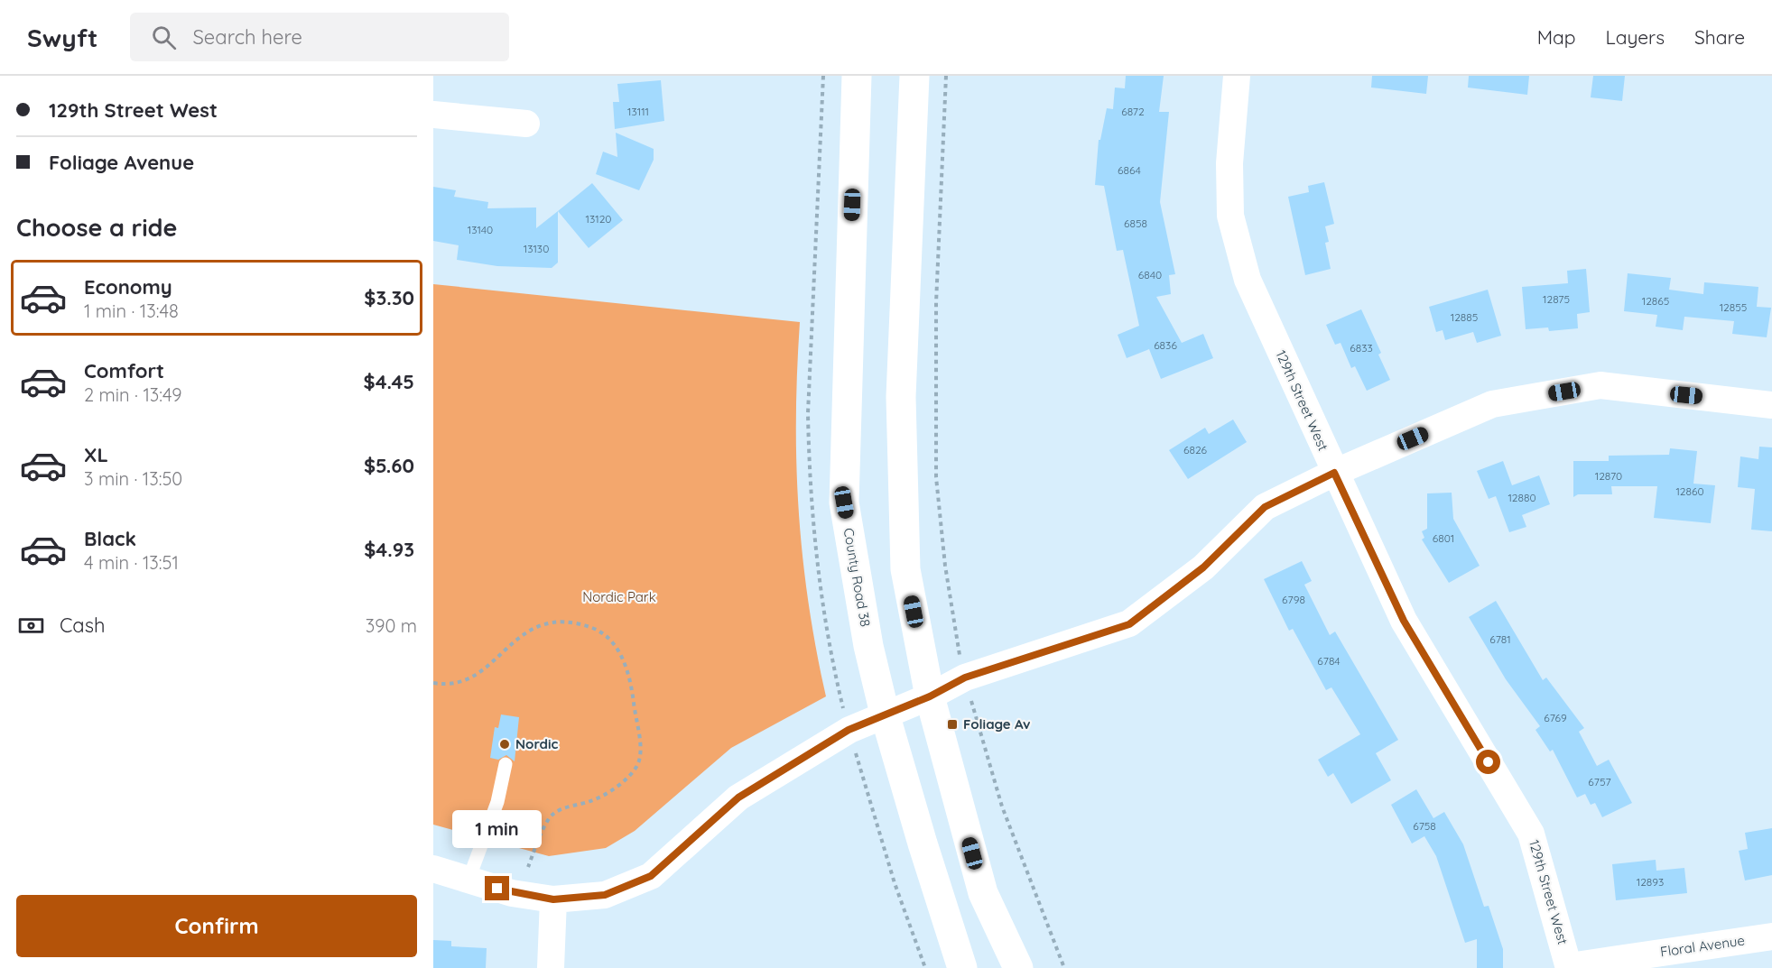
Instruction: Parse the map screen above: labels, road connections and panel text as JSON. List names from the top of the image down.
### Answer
{
  "streets": {
    "main road": ["County Road 38"],
    "street": ["129th Street West", "Floral Avenue"]
  },
  "crossings": [
    ["129th Street West", "Floral Avenue"]
  ],
  "parks": ["Nordic Park"],
  "places": {
    "transit": ["Foliage Av"],
    "other": ["Nordic"]
  },
  "house_numbers": [
    "13111",
    "6872",
    "6864",
    "13120",
    "6858",
    "13140",
    "13130",
    "6840",
    "12875",
    "12865",
    "12855",
    "12885",
    "6836",
    "6833",
    "6826",
    "12870",
    "12860",
    "12880",
    "6801",
    "6798",
    "6781",
    "6784",
    "6769",
    "6757",
    "6758",
    "12893"
  ],
  "page": {
    "header": "Swyft",
    "search": "Search here",
    "nav": ["Map", "Layers", "Share"],
    "banner": ["129th Street West", "Foliage Avenue"],
    "heading": "Choose a ride",
    "list": [
      {
        "name": "Economy",
        "note": "1 min · 13:48",
        "value": "$3.30"
      },
      {
        "name": "Comfort",
        "note": "2 min · 13:49",
        "value": "$4.45"
      },
      {
        "name": "XL",
        "note": "3 min · 13:50",
        "value": "$5.60"
      },
      {
        "name": "Black",
        "note": "4 min · 13:51",
        "value": "$4.93"
      }
    ],
    "pay": ["Cash", "390 m"],
    "bubble": "1 min",
    "buttons": "Confirm"
  }
}
